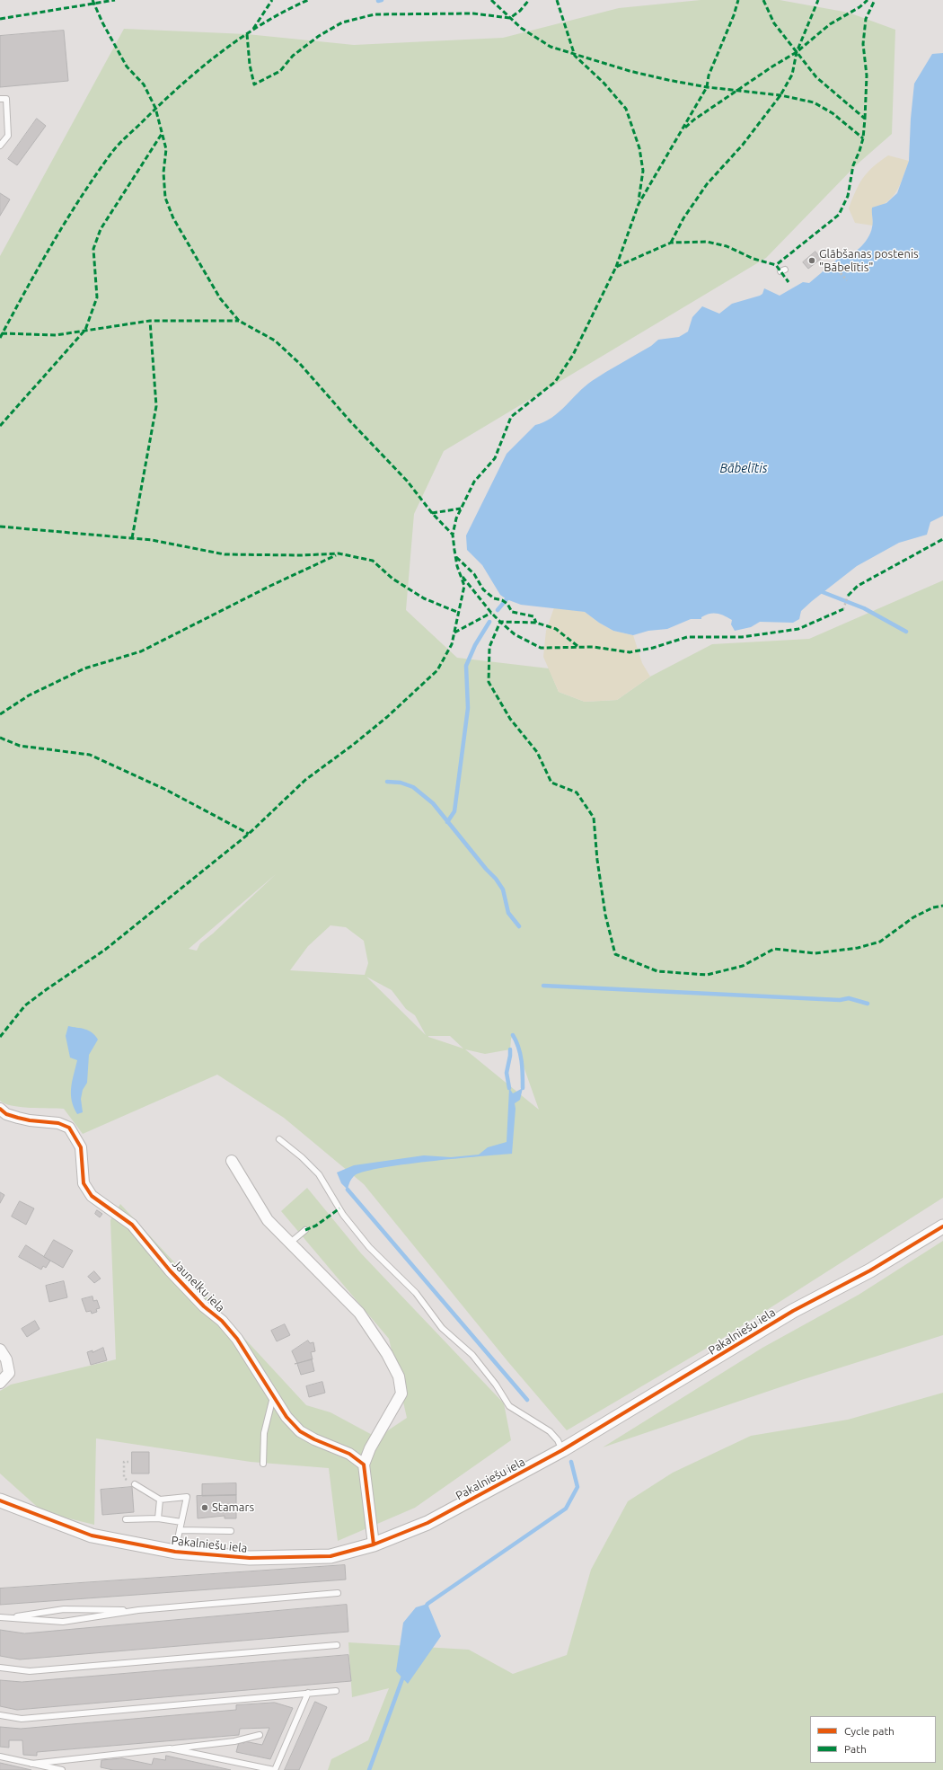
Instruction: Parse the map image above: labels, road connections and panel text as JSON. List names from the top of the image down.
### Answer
{
  "streets": {
    "street": ["Jaunelku iela", "Pakalniešu iela"]
  },
  "water": ["Bābelītis"],
  "places": ["Glābšanas postenis \"Bābelītis\"", "Stamars"],
  "legend": ["Cycle path", "Path"]
}
